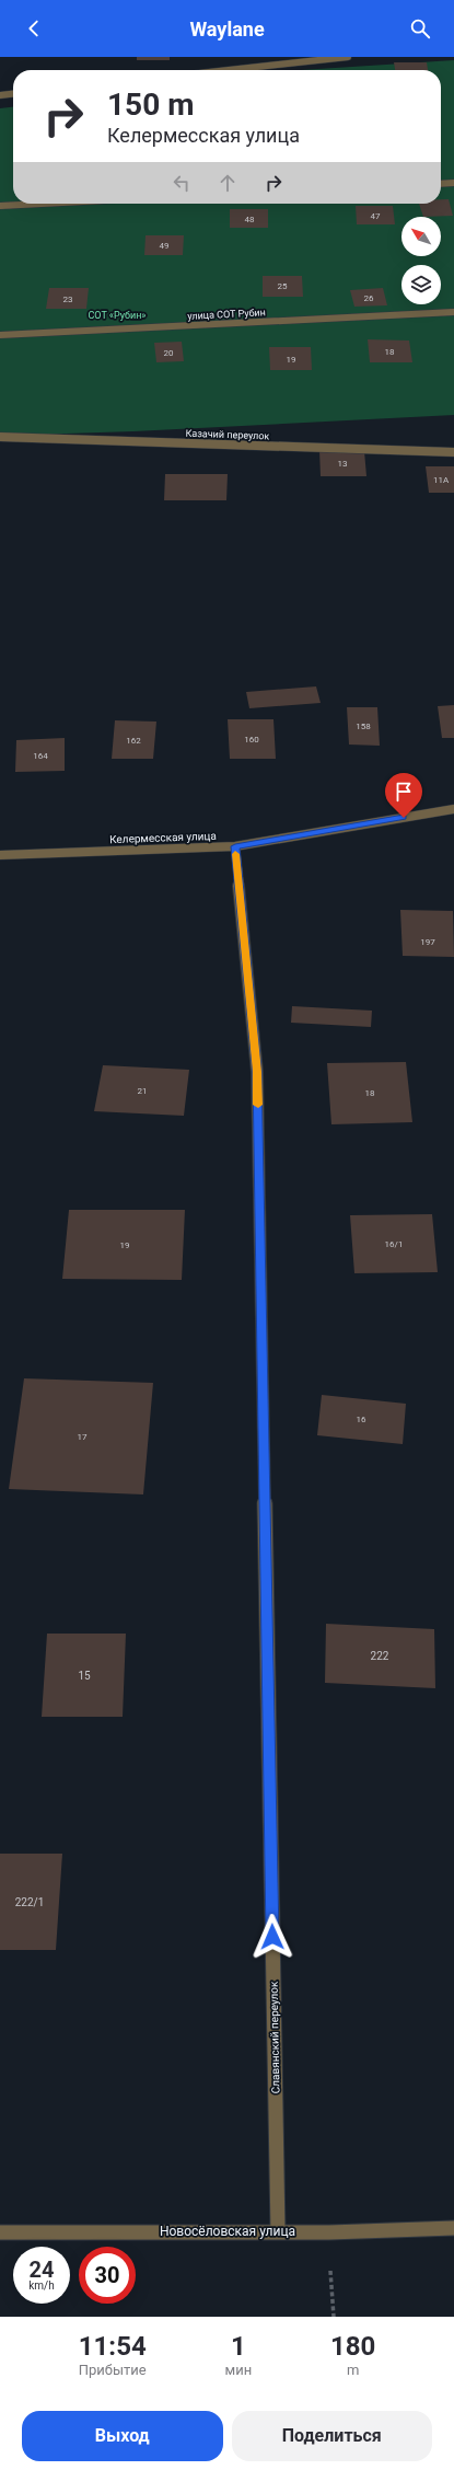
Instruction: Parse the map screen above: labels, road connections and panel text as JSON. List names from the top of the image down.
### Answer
{
  "streets": {
    "street": [
      "улица СОТ Рубин",
      "Казачий переулок",
      "Келермесская улица",
      "Славянский переулок",
      "Новосёловская улица"
    ]
  },
  "crossings": [
    ["Келермесская улица", "Славянский переулок"],
    ["Славянский переулок", "Новосёловская улица"]
  ],
  "parks": ["СОТ «Рубин»"],
  "house_numbers": [
    "47",
    "48",
    "49",
    "25",
    "26",
    "23",
    "18",
    "20",
    "19",
    "13",
    "11А",
    "158",
    "160",
    "162",
    "164",
    "197",
    "21",
    "18",
    "16/1",
    "19",
    "16",
    "17",
    "222",
    "15",
    "222/1"
  ],
  "north": "top left",
  "page": {
    "header": "Waylane",
    "turn": ["150 m", "Келермесская улица"],
    "speed": "24 km/h",
    "limit": "30",
    "eta": [
      "11:54",
      "Прибытие",
      "1",
      "мин",
      "180",
      "m"
    ],
    "buttons": ["Выход", "Поделиться"]
  }
}
